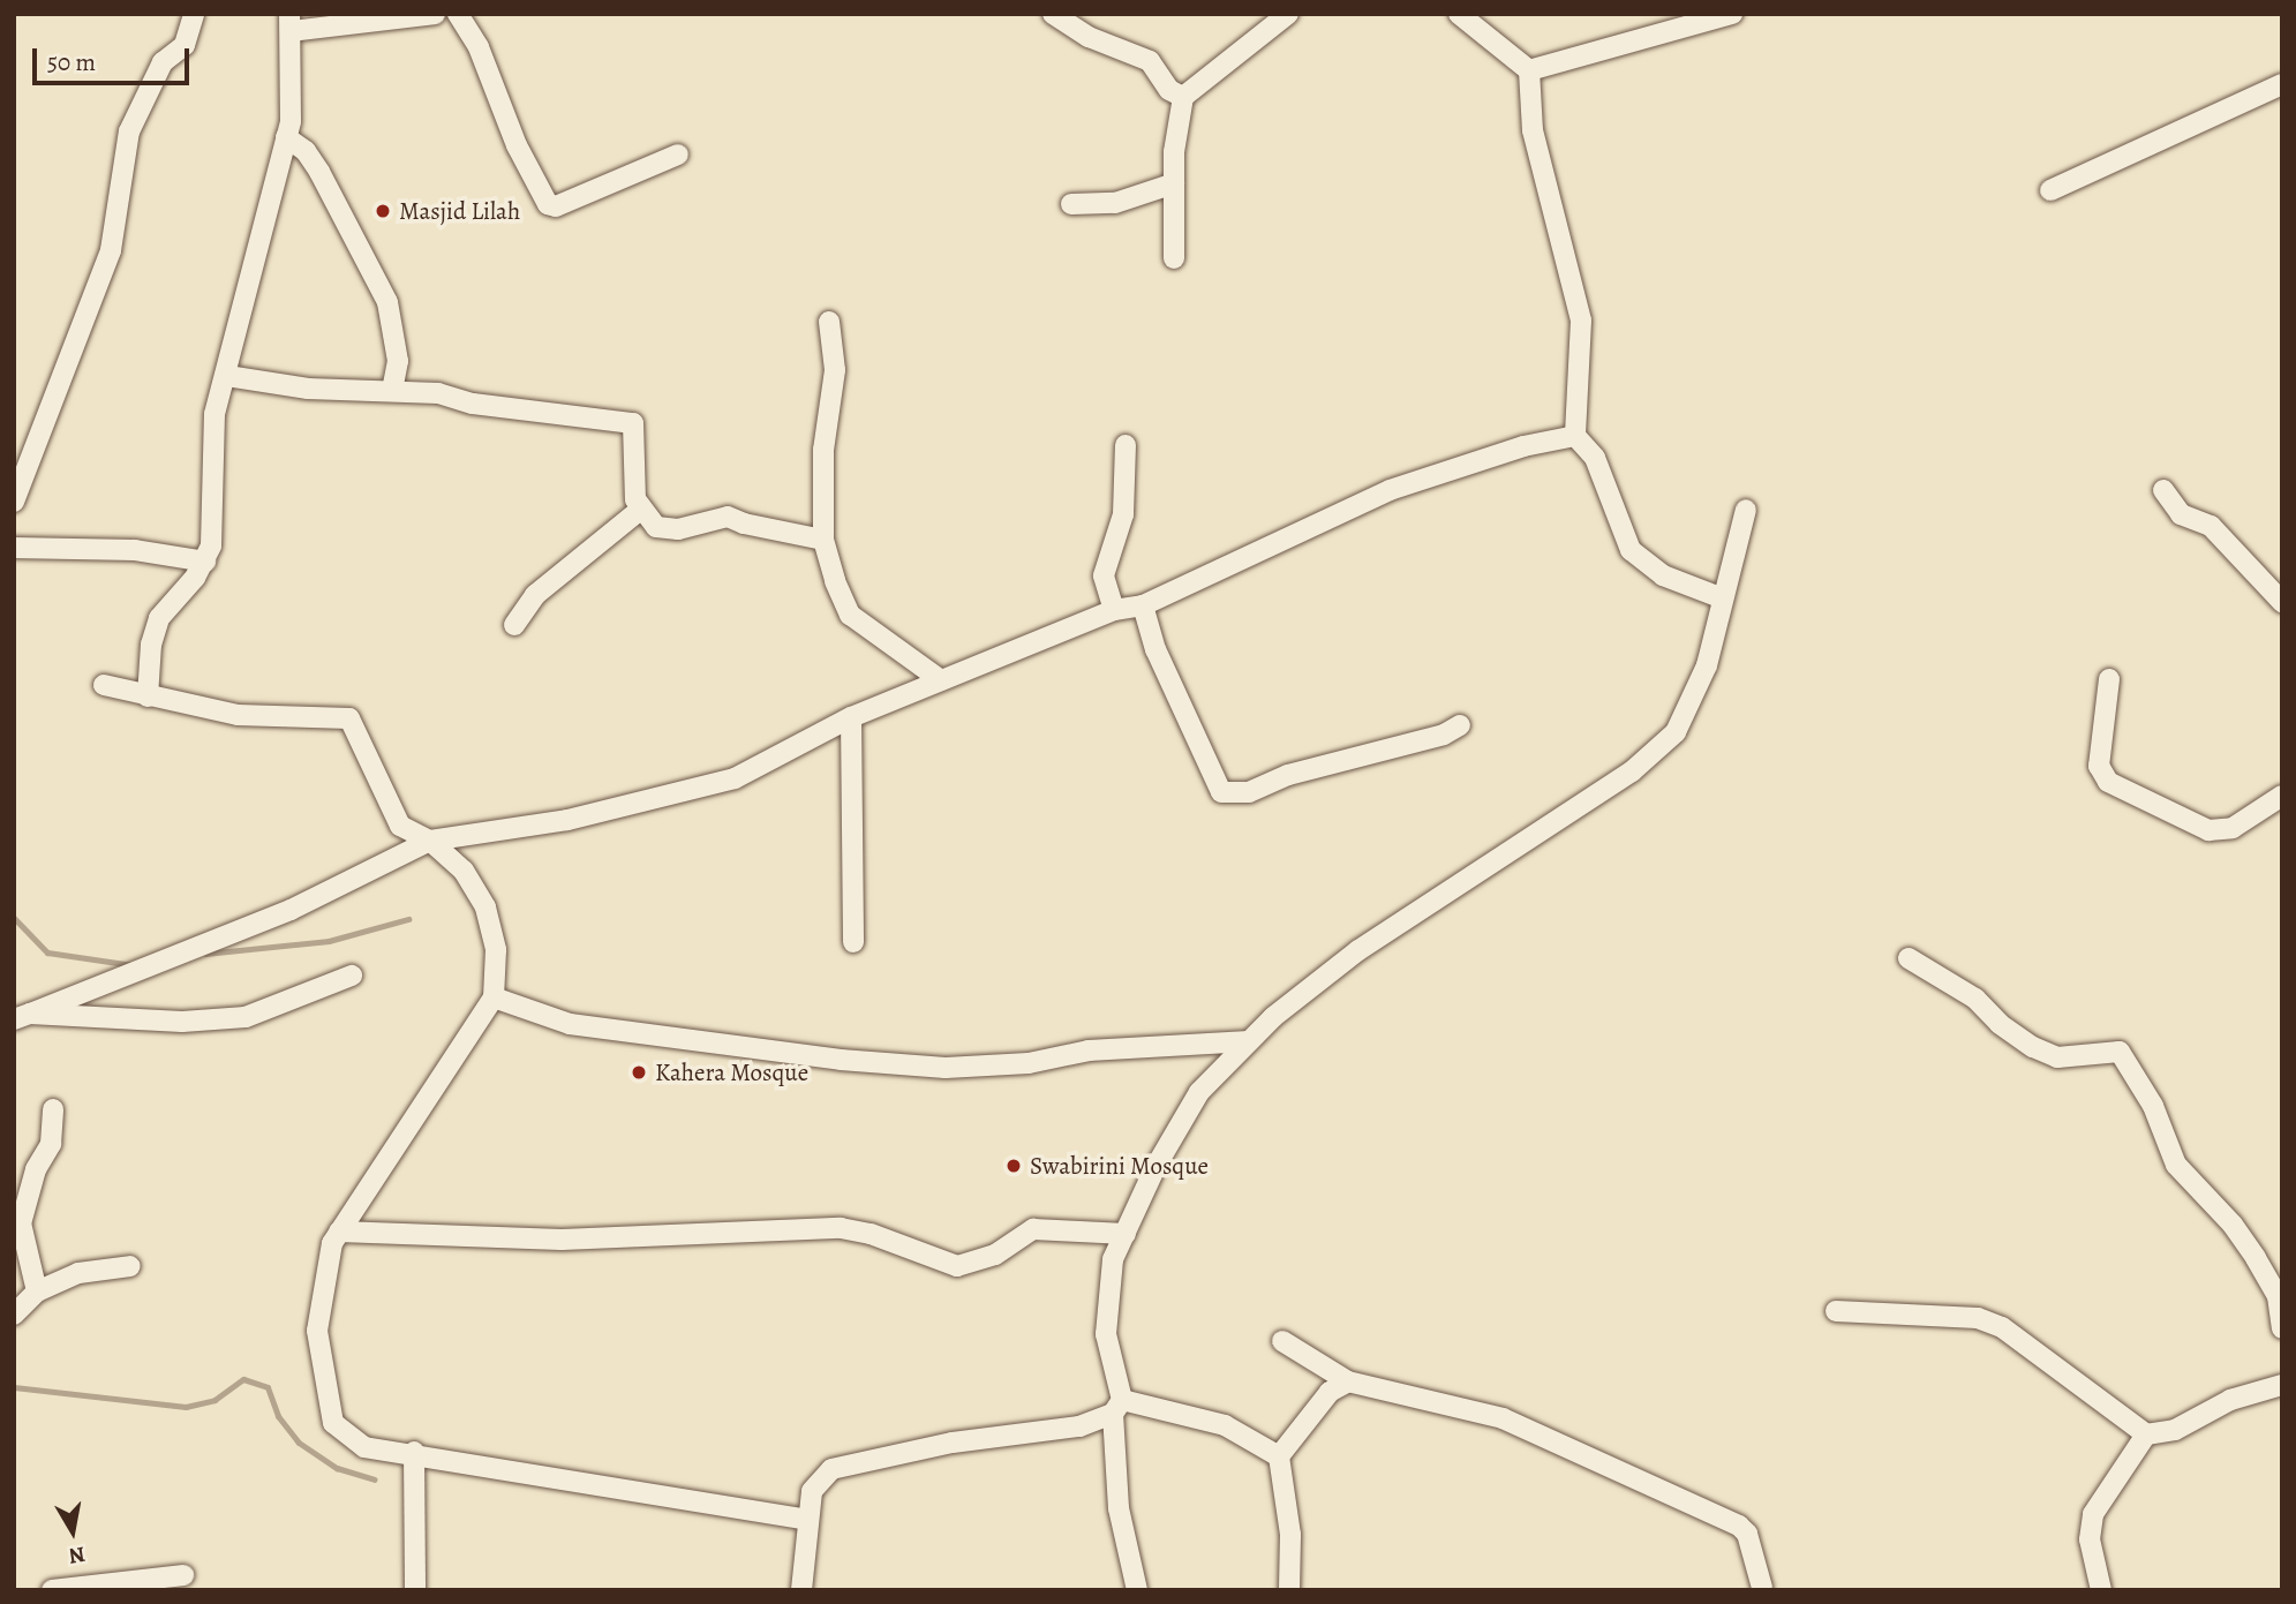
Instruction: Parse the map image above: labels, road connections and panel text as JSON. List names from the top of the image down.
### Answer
{
  "places": ["Masjid Lilah", "Kahera Mosque", "Swabirini Mosque"],
  "scale_bar": "50 m",
  "north": "bottom"
}
